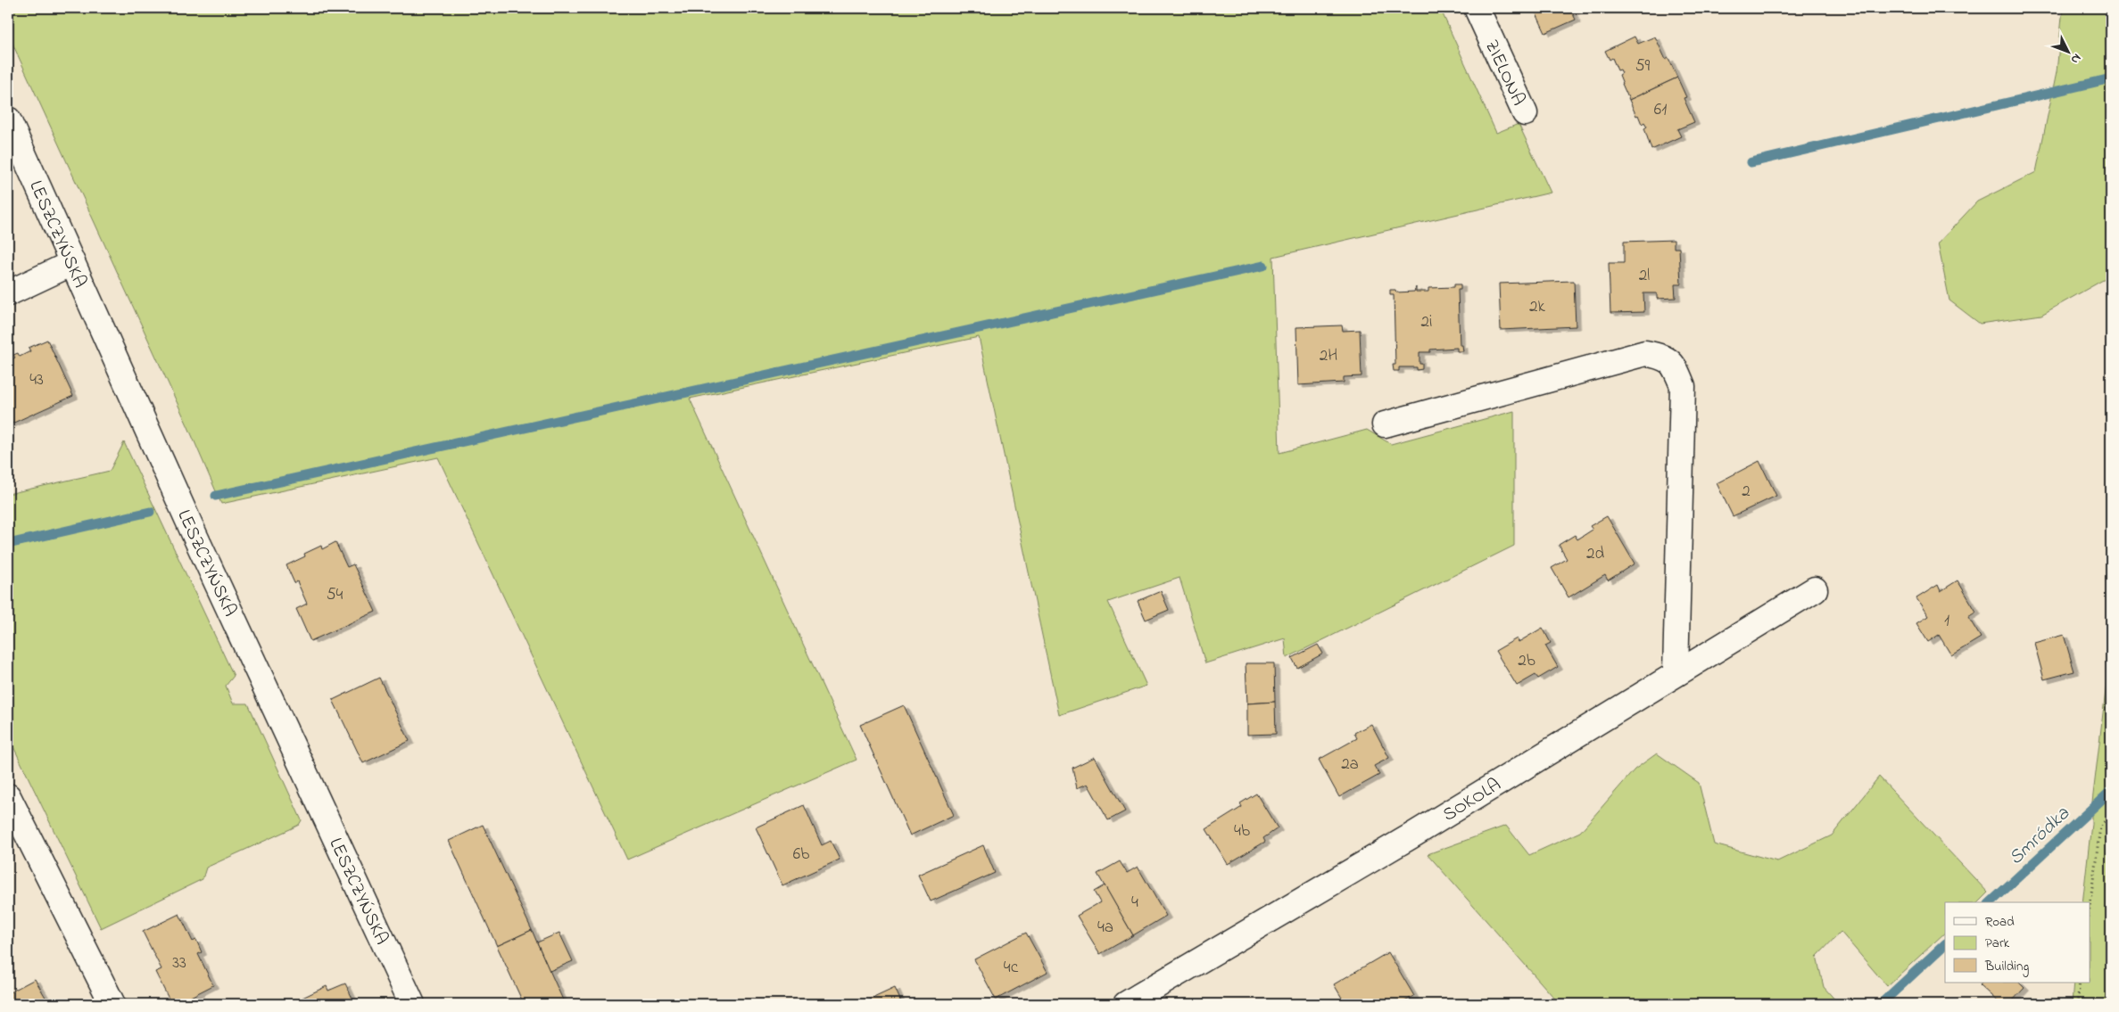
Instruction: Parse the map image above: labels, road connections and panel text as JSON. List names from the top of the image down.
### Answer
{
  "streets": {
    "street": ["ZIELONA", "LESZCZYŃSKA", "SOKOLA"]
  },
  "water": ["Smródka"],
  "house_numbers": [
    "59",
    "61",
    "2l",
    "2k",
    "2i",
    "2H",
    "43",
    "2",
    "2d",
    "54",
    "1",
    "2b",
    "2a",
    "4b",
    "6b",
    "4",
    "4a",
    "33",
    "4c"
  ],
  "legend": ["Road", "Park", "Building"],
  "north": "bottom right"
}
